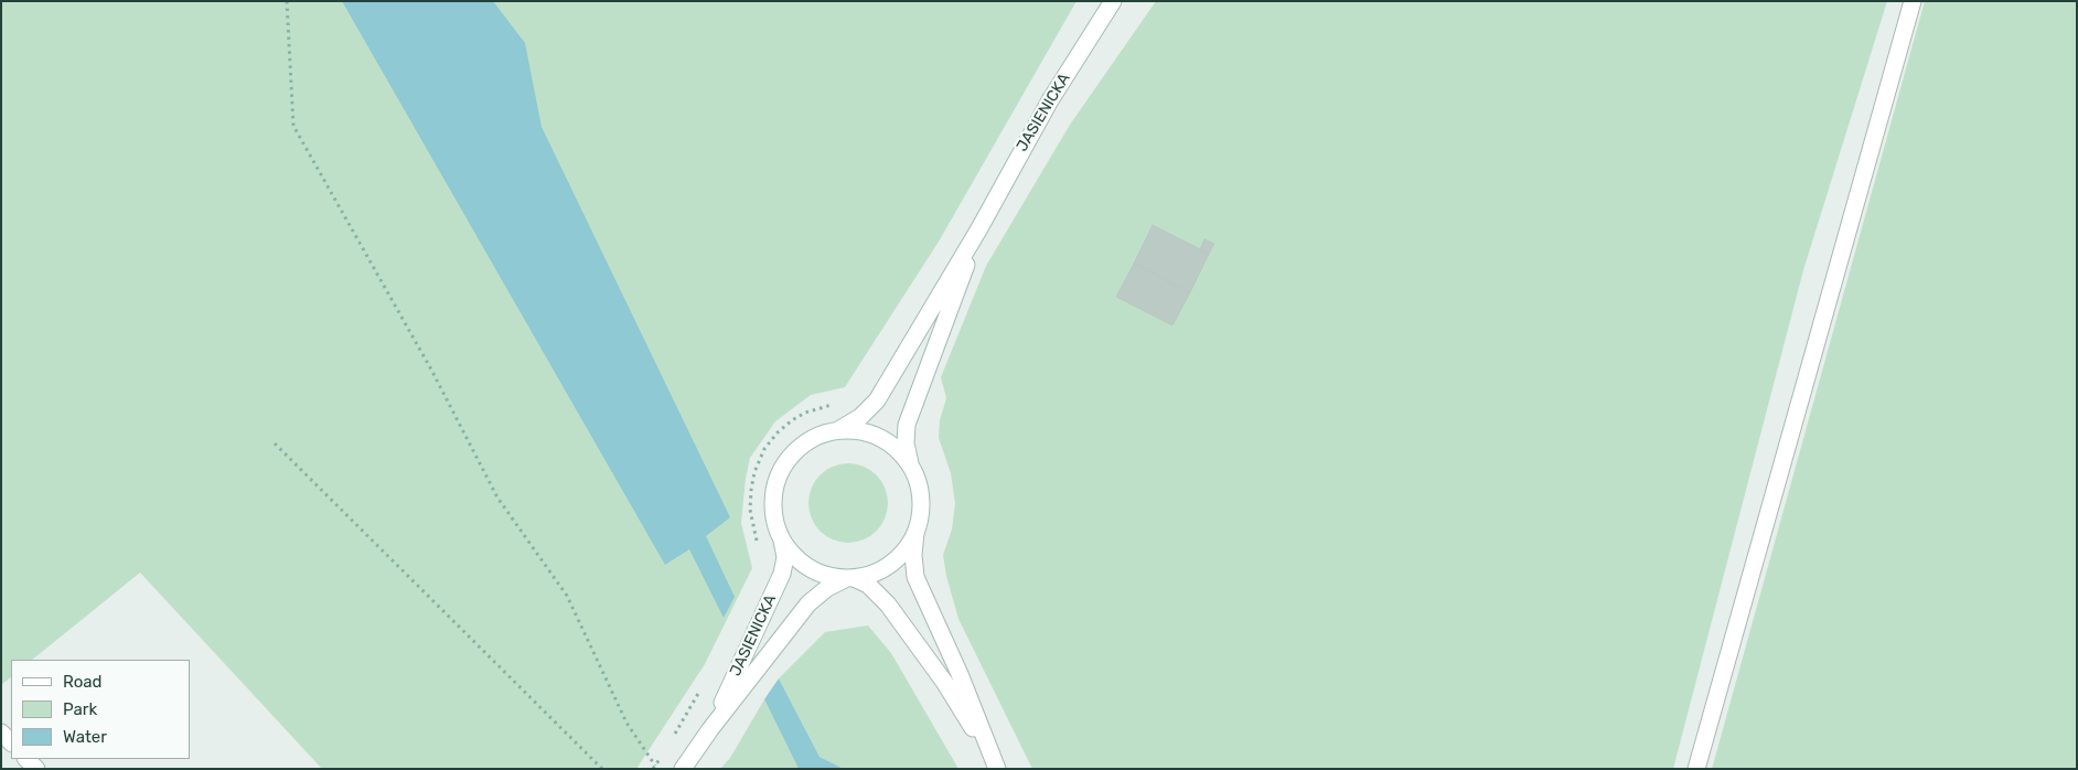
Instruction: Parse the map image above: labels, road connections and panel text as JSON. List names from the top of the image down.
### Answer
{
  "streets": {
    "main road": ["JASIENICKA"]
  },
  "legend": ["Road", "Park", "Water"]
}
